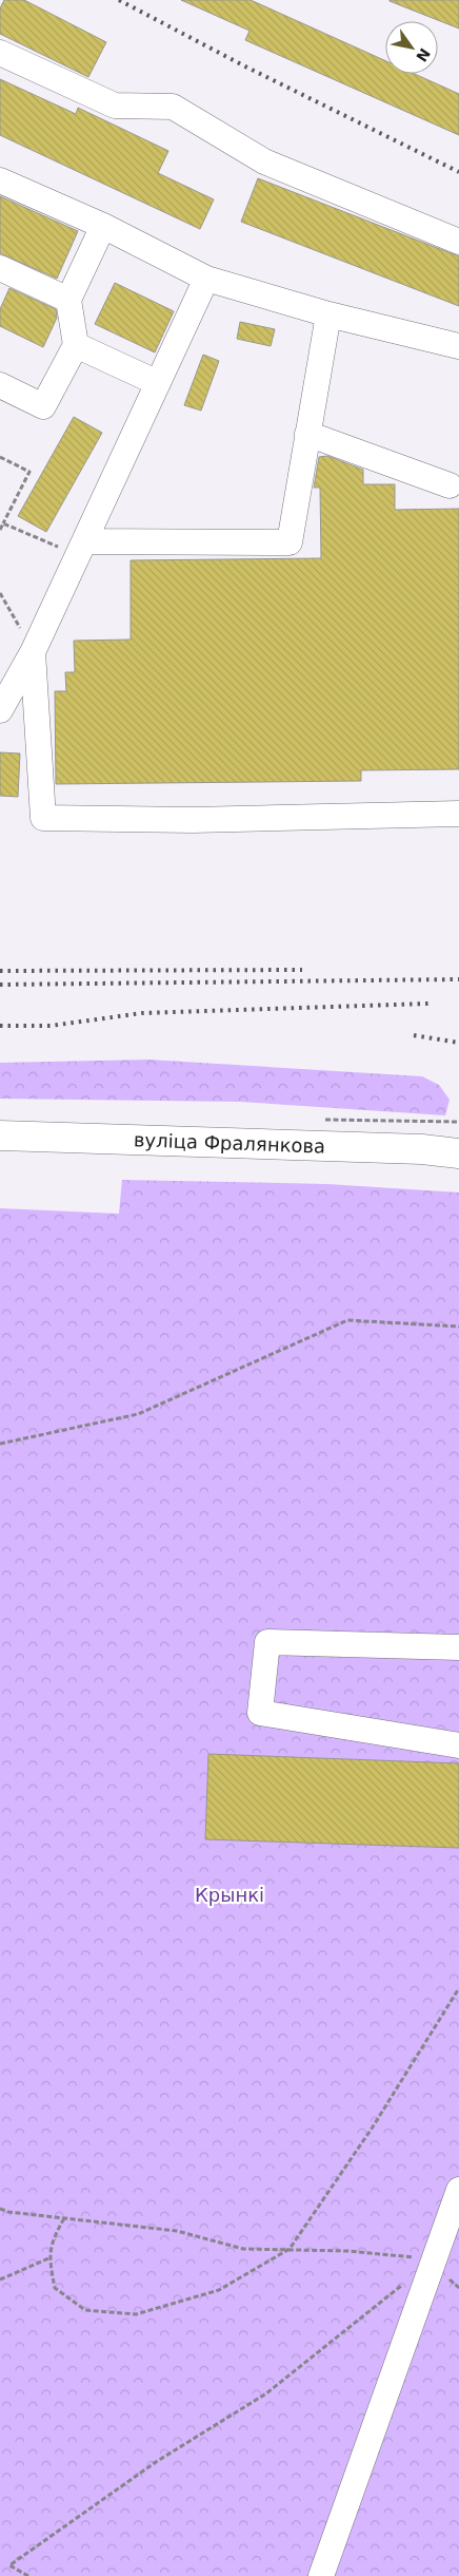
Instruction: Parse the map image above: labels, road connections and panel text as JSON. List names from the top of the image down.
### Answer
{
  "streets": {
    "main road": ["вуліца Фралянкова"]
  },
  "parks": ["Крынкі"],
  "north": "bottom right"
}
